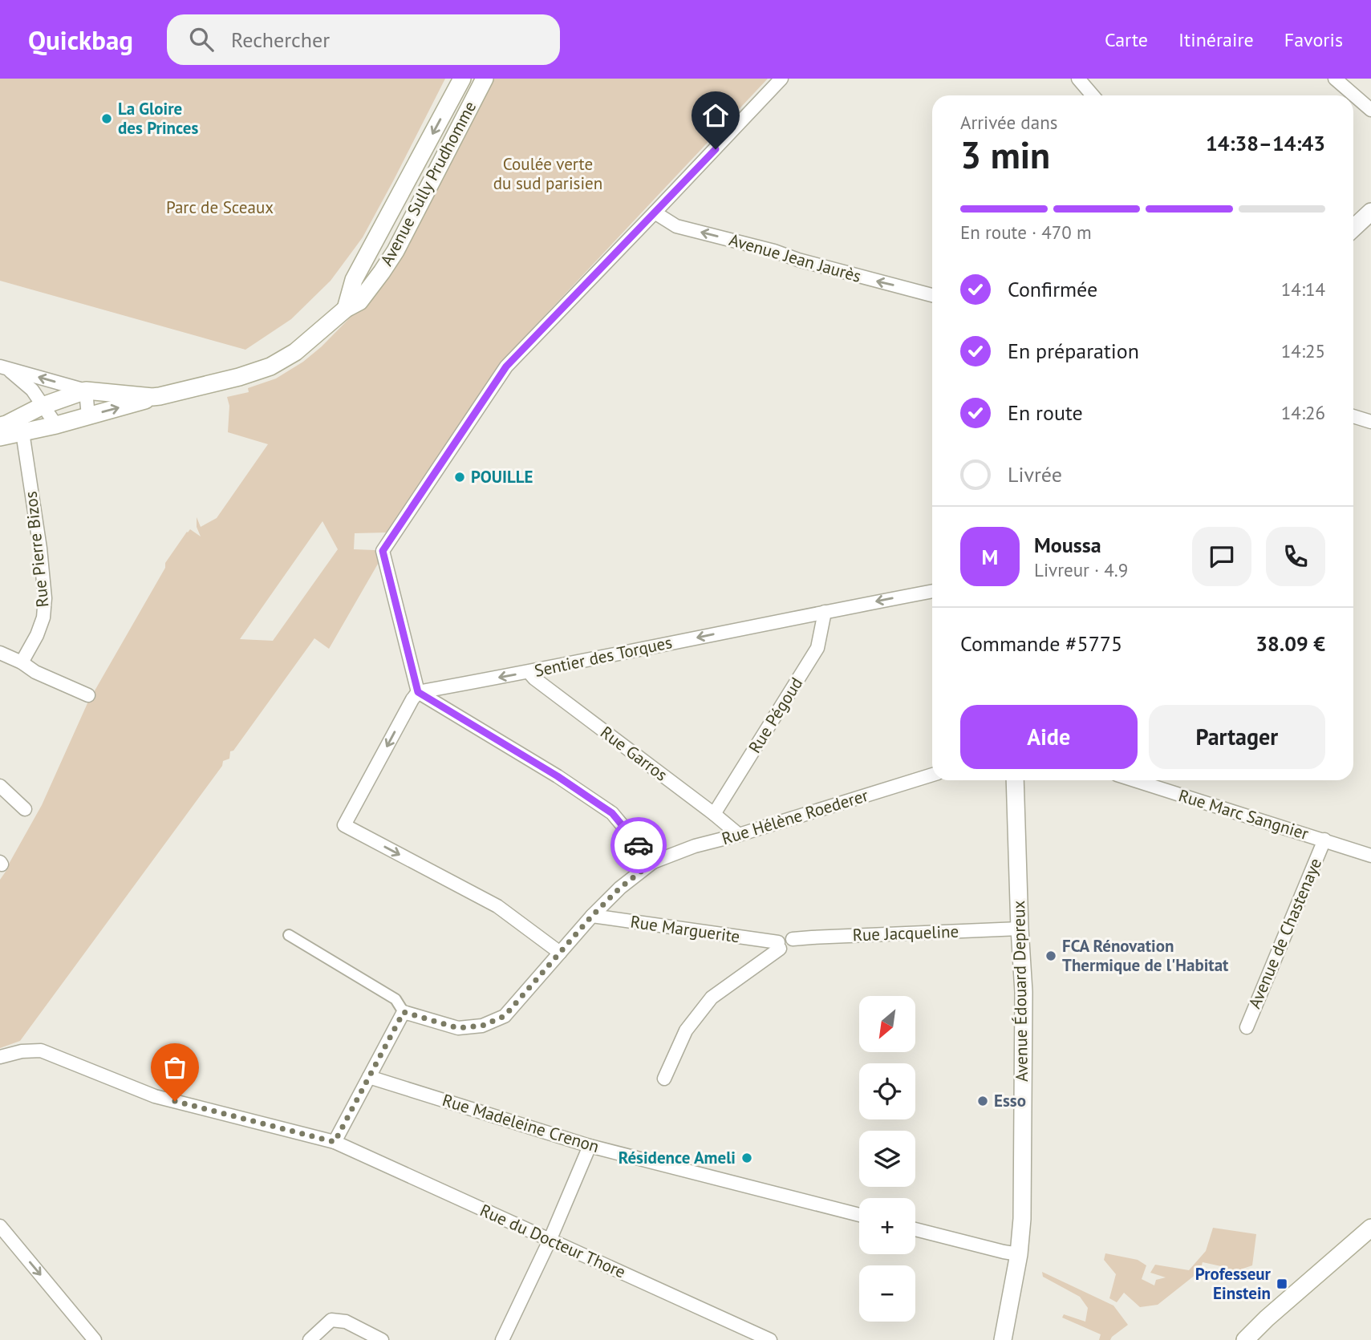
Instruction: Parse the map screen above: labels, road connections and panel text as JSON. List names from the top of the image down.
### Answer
{
  "streets": {
    "main road": ["Avenue Sully Prudhomme", "Avenue Édouard Depreux"],
    "street": [
      "Avenue Jean Jaurès",
      "Rue Pierre Bizos",
      "Sentier des Torques",
      "Rue Pégoud",
      "Rue Garros",
      "Rue Marc Sangnier",
      "Rue Hélène Roederer",
      "Rue Marguerite",
      "Rue Jacqueline",
      "Avenue de Chastenaye",
      "Rue Madeleine Crenon",
      "Rue du Docteur Thore"
    ]
  },
  "crossings": [
    ["Sentier des Torques", "Rue Pégoud"],
    ["Sentier des Torques", "Rue Garros"],
    ["Rue Pégoud", "Rue Garros"],
    ["Rue Garros", "Rue Hélène Roederer"],
    ["Rue Marc Sangnier", "Avenue de Chastenaye"],
    ["Rue Hélène Roederer", "Rue Marguerite"],
    ["Rue Marguerite", "Rue Jacqueline"],
    ["Rue Jacqueline", "Avenue Édouard Depreux"]
  ],
  "one_way": ["Avenue Jean Jaurès", "Sentier des Torques"],
  "parks": ["Coulée verte du sud parisien", "Parc de Sceaux"],
  "places": {
    "other": [
      "La Gloire des Princes",
      "POUILLE",
      "FCA Rénovation Thermique de l'Habitat",
      "Esso",
      "Résidence Ameli"
    ],
    "transit": ["Professeur Einstein"]
  },
  "north": "bottom left",
  "page": {
    "header": "Quickbag",
    "search": "Rechercher",
    "nav": ["Carte", "Itinéraire", "Favoris"],
    "heading": ["3 min", "Arrivée dans", "14:38–14:43"],
    "panel": [
      "Moussa",
      "Livreur · 4.9",
      "Commande #5775",
      "38.09 €"
    ],
    "bar": "En route · 470 m",
    "list": [
      ["Confirmée", "14:14"],
      ["En préparation", "14:25"],
      ["En route", "14:26"],
      "Livrée"
    ],
    "round": "M",
    "buttons": ["Aide", "Partager"],
    "map_buttons": ["+", "−"]
  }
}
